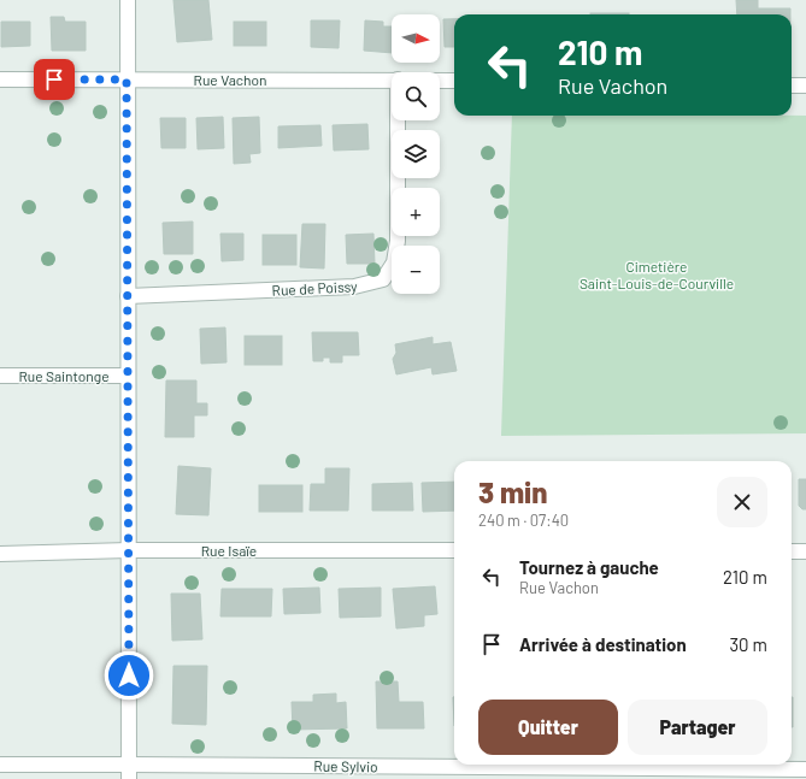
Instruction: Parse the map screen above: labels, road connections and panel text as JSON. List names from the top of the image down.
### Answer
{
  "streets": {
    "street": [
      "Rue Vachon",
      "Rue de Poissy",
      "Rue Saintonge",
      "Rue Isaïe",
      "Rue Sylvio"
    ]
  },
  "parks": ["Cimetière Saint-Louis-de-Courville"],
  "north": "right",
  "page": {
    "map_buttons": ["+", "−"],
    "turn": ["210 m", "Rue Vachon"],
    "heading": ["3 min", "240 m · 07:40"],
    "list": [
      {
        "name": "Tournez à gauche",
        "note": "Rue Vachon",
        "value": "210 m"
      },
      {
        "name": "Arrivée à destination",
        "value": "30 m"
      }
    ],
    "buttons": ["Quitter", "Partager"]
  }
}
